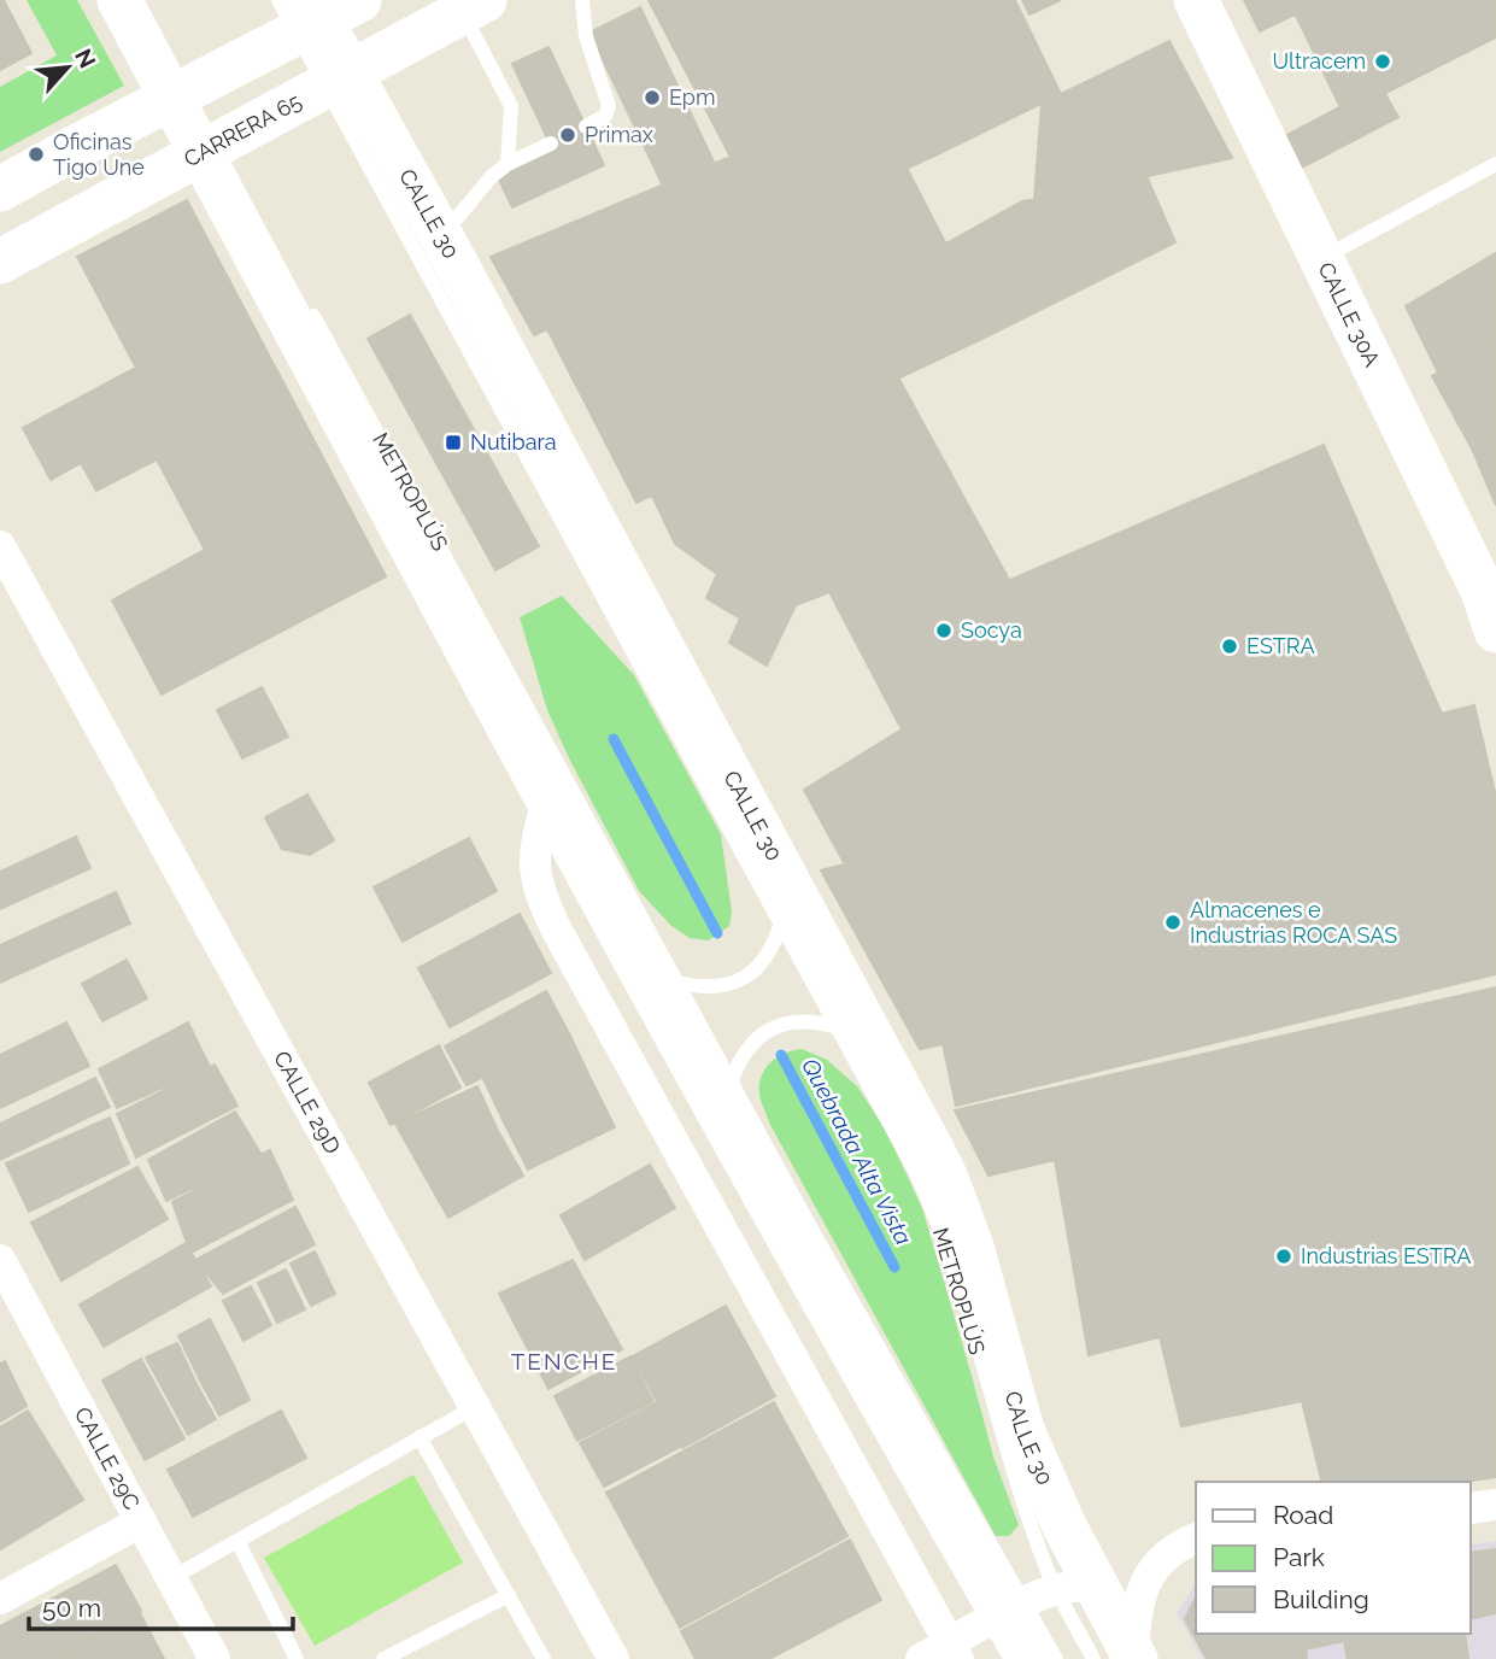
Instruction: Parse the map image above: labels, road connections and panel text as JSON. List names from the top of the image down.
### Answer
{
  "streets": {
    "main road": ["CARRERA 65", "CALLE 30", "CALLE 30A"],
    "street": ["CALLE 29D", "CALLE 29C"],
    "lane": ["METROPLÚS"]
  },
  "crossings": [
    ["CARRERA 65", "CALLE 30"],
    ["CARRERA 65", "METROPLÚS"],
    ["CALLE 30", "METROPLÚS"]
  ],
  "districts": ["TENCHE"],
  "water": ["Quebrada Alta Vista"],
  "places": {
    "other": [
      "Ultracem",
      "Epm",
      "Primax",
      "Oficinas Tigo Une",
      "Socya",
      "ESTRA",
      "Almacenes e Industrias ROCA SAS",
      "Industrias ESTRA"
    ],
    "transit": ["Nutibara"]
  },
  "legend": ["Road", "Park", "Building"],
  "scale_bar": "50 m",
  "north": "top right"
}
